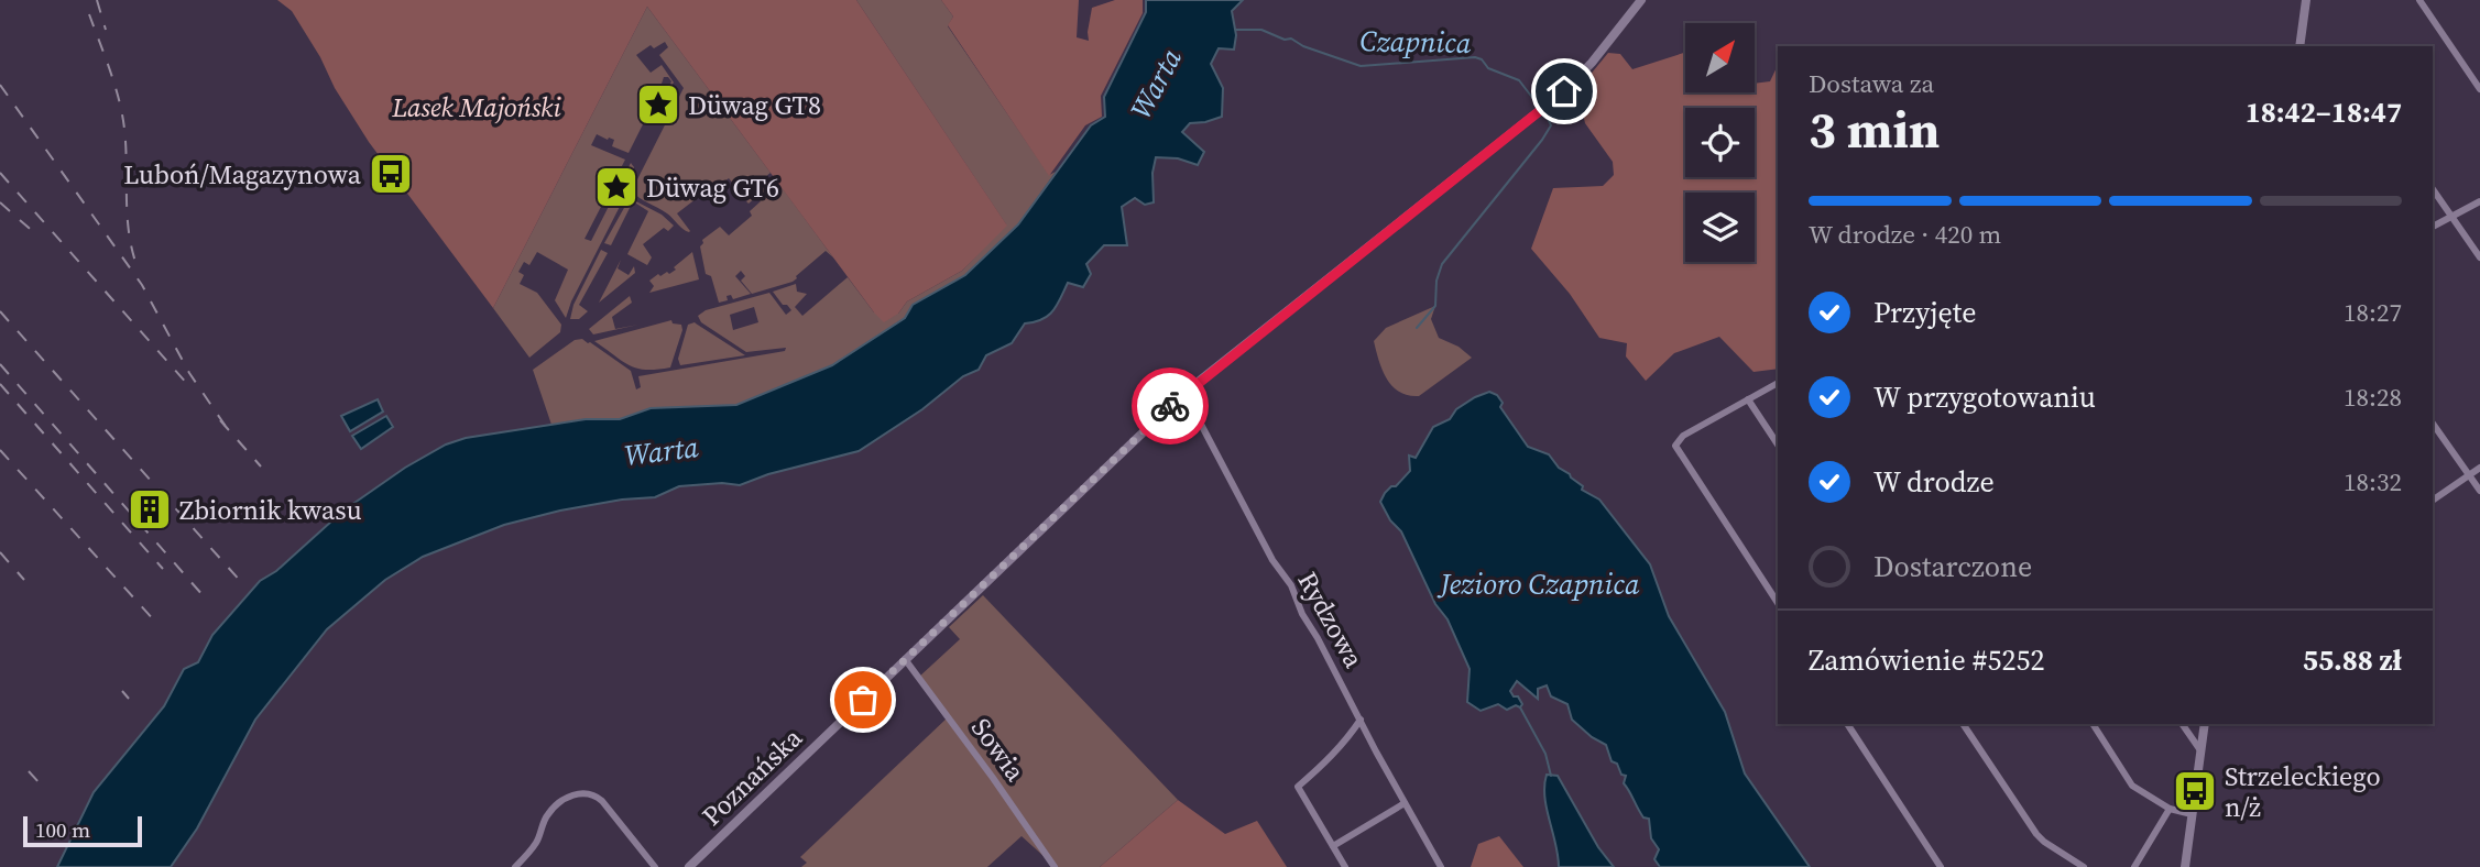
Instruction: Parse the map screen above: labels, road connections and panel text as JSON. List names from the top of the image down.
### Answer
{
  "streets": {
    "street": ["Rydzowa", "Sowia", "Poznańska"]
  },
  "crossings": [
    ["Rydzowa", "Poznańska"],
    ["Sowia", "Poznańska"]
  ],
  "water": ["Czapnica", "Warta", "Jezioro Czapnica"],
  "parks": ["Lasek Majoński"],
  "places": {
    "place": ["Düwag GT8", "Düwag GT6"],
    "bus stop": ["Luboń/Magazynowa", "Strzeleckiego n/ż"],
    "building": ["Zbiornik kwasu"]
  },
  "scale_bar": "100 m",
  "north": "top right",
  "page": {
    "heading": ["3 min", "Dostawa za", "18:42–18:47"],
    "panel": ["Zamówienie #5252", "55.88 zł"],
    "bar": "W drodze · 420 m",
    "list": [
      ["Przyjęte", "18:27"],
      ["W przygotowaniu", "18:28"],
      ["W drodze", "18:32"],
      "Dostarczone"
    ],
    "scale": "100 m"
  }
}
